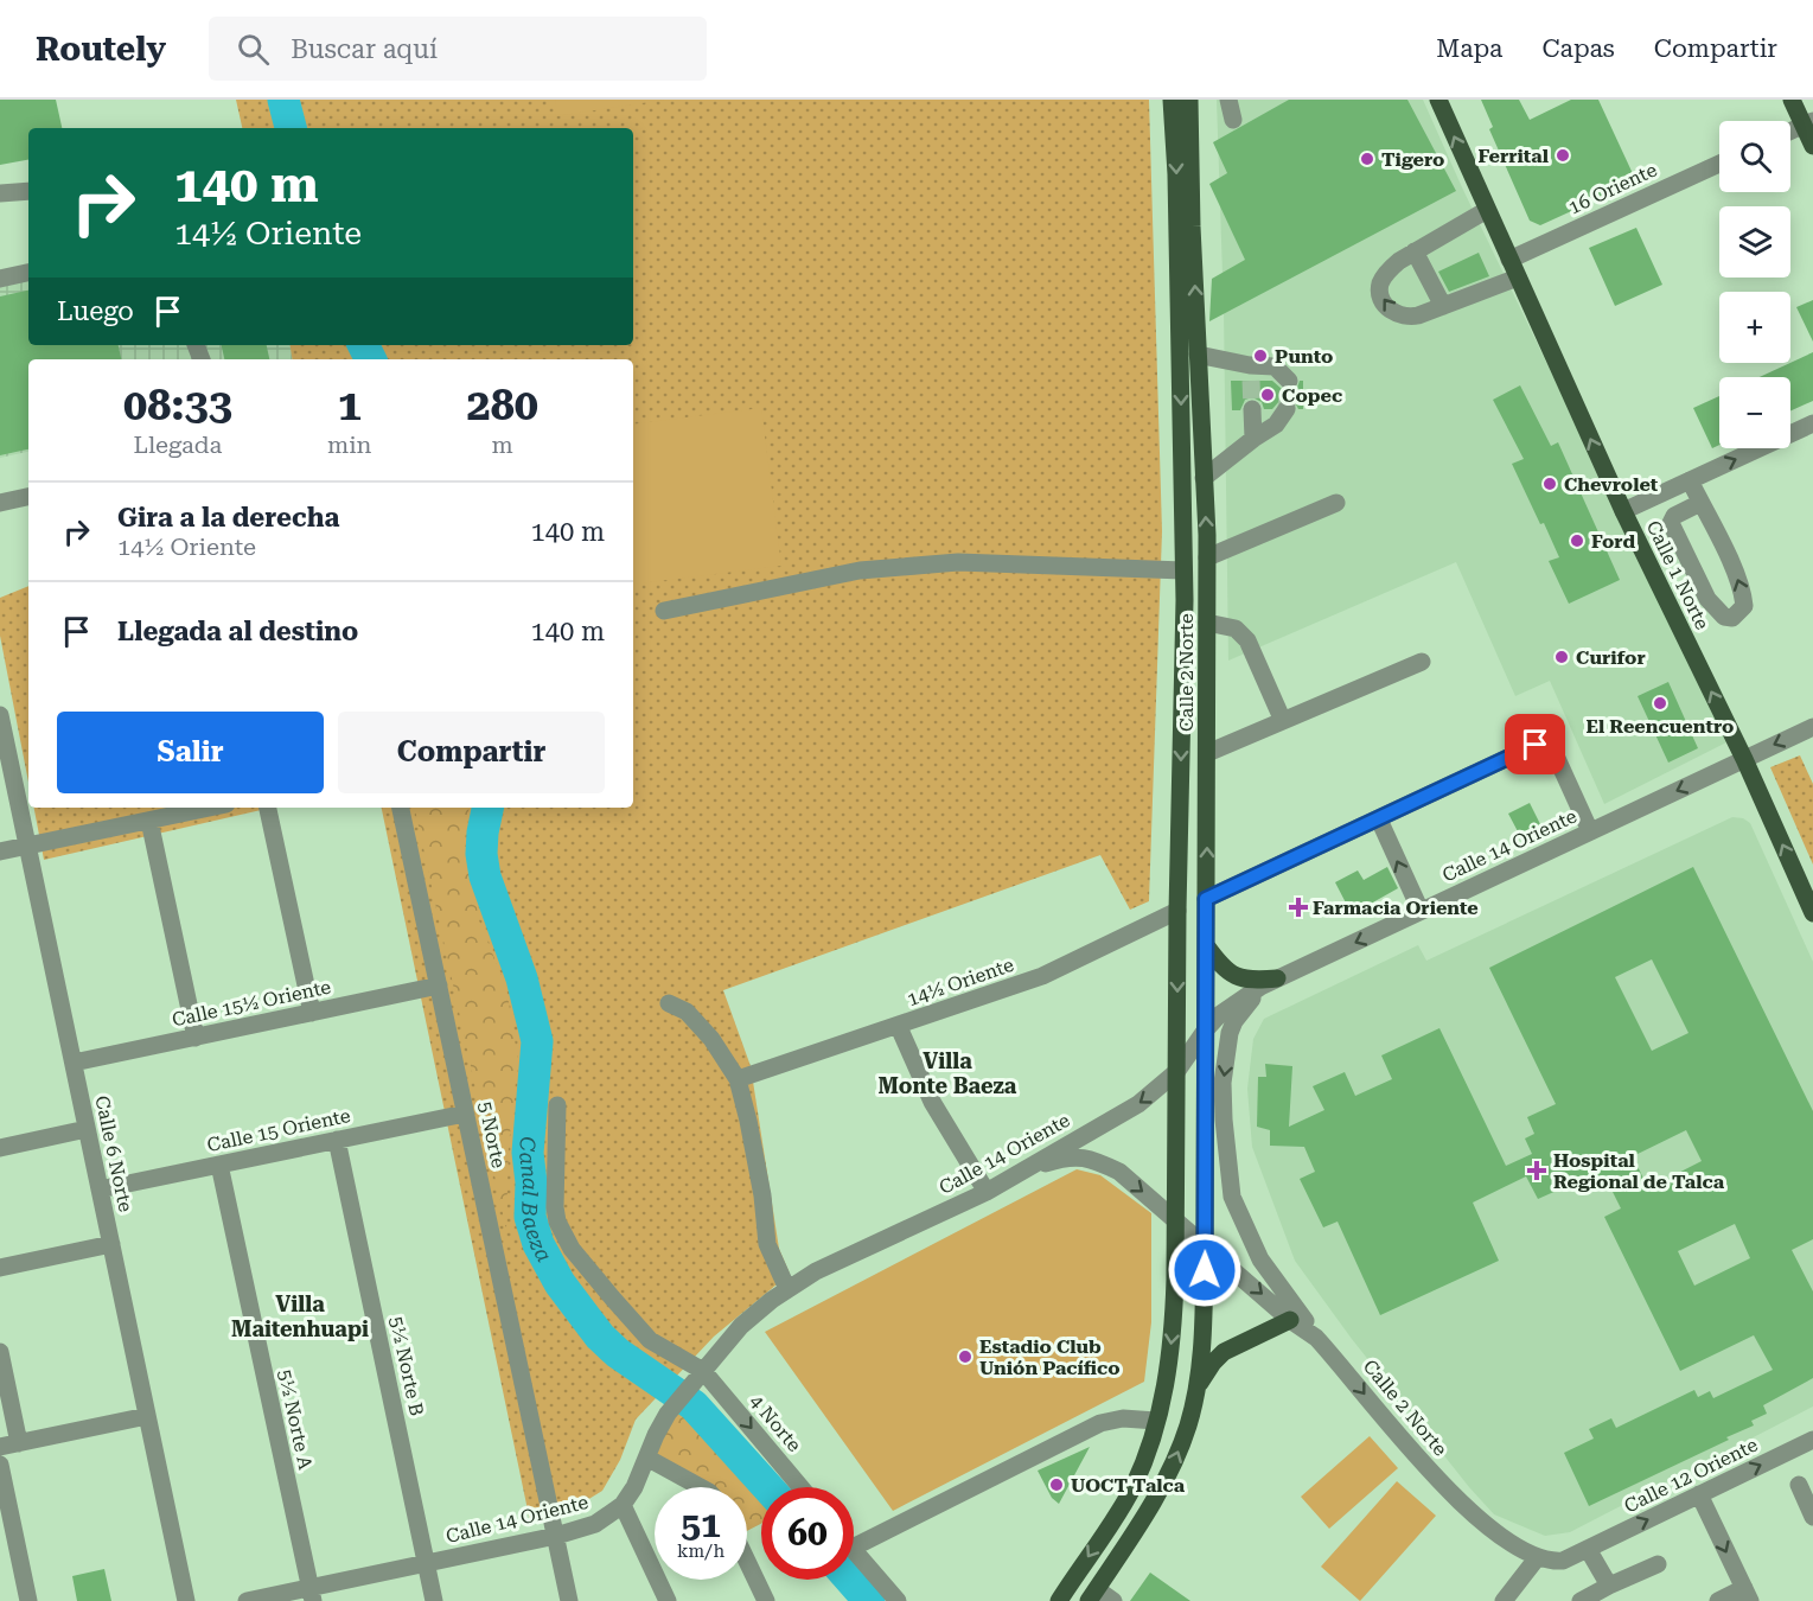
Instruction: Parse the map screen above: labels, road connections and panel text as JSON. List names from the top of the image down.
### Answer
{
  "streets": {
    "main road": ["Calle 1 Norte", "Calle 2 Norte"],
    "street": [
      "16 Oriente",
      "Calle 14 Oriente",
      "14½ Oriente",
      "Calle 15½ Oriente",
      "Calle 15 Oriente",
      "5 Norte",
      "Calle 6 Norte",
      "5½ Norte B",
      "5½ Norte A",
      "4 Norte",
      "Calle 12 Oriente"
    ]
  },
  "crossings": [
    ["16 Oriente", "Calle 1 Norte"],
    ["Calle 1 Norte", "Calle 14 Oriente"],
    ["Calle 2 Norte", "Calle 14 Oriente"],
    ["Calle 2 Norte", "14½ Oriente"],
    ["Calle 14 Oriente", "5 Norte"],
    ["Calle 14 Oriente", "5½ Norte B"],
    ["Calle 14 Oriente", "5½ Norte A"],
    ["Calle 14 Oriente", "4 Norte"],
    ["Calle 15½ Oriente", "5 Norte"],
    ["Calle 15½ Oriente", "Calle 6 Norte"],
    ["Calle 15 Oriente", "5 Norte"],
    ["Calle 15 Oriente", "Calle 6 Norte"],
    ["Calle 15 Oriente", "5½ Norte B"],
    ["Calle 15 Oriente", "5½ Norte A"]
  ],
  "one_way": ["Calle 1 Norte"],
  "districts": ["Villa Monte Baeza", "Villa Maitenhuapi"],
  "water": ["Canal Baeza"],
  "places": {
    "other": [
      "Ferrital",
      "Tigero",
      "Punto",
      "Copec",
      "Chevrolet",
      "Ford",
      "Curifor",
      "El Reencuentro",
      "Estadio Club Unión Pacífico",
      "UOCT Talca"
    ],
    "health": ["Farmacia Oriente", "Hospital Regional de Talca"]
  },
  "page": {
    "header": "Routely",
    "search": "Buscar aquí",
    "nav": ["Mapa", "Capas", "Compartir"],
    "map_buttons": ["+", "−"],
    "turn": ["140 m", "14½ Oriente"],
    "then": "Luego",
    "eta": [
      "08:33",
      "Llegada",
      "1",
      "min",
      "280",
      "m"
    ],
    "list": [
      {
        "name": "Gira a la derecha",
        "note": "14½ Oriente",
        "value": "140 m"
      },
      {
        "name": "Llegada al destino",
        "value": "140 m"
      }
    ],
    "buttons": ["Salir", "Compartir"],
    "speed": "51 km/h",
    "limit": "60"
  }
}
